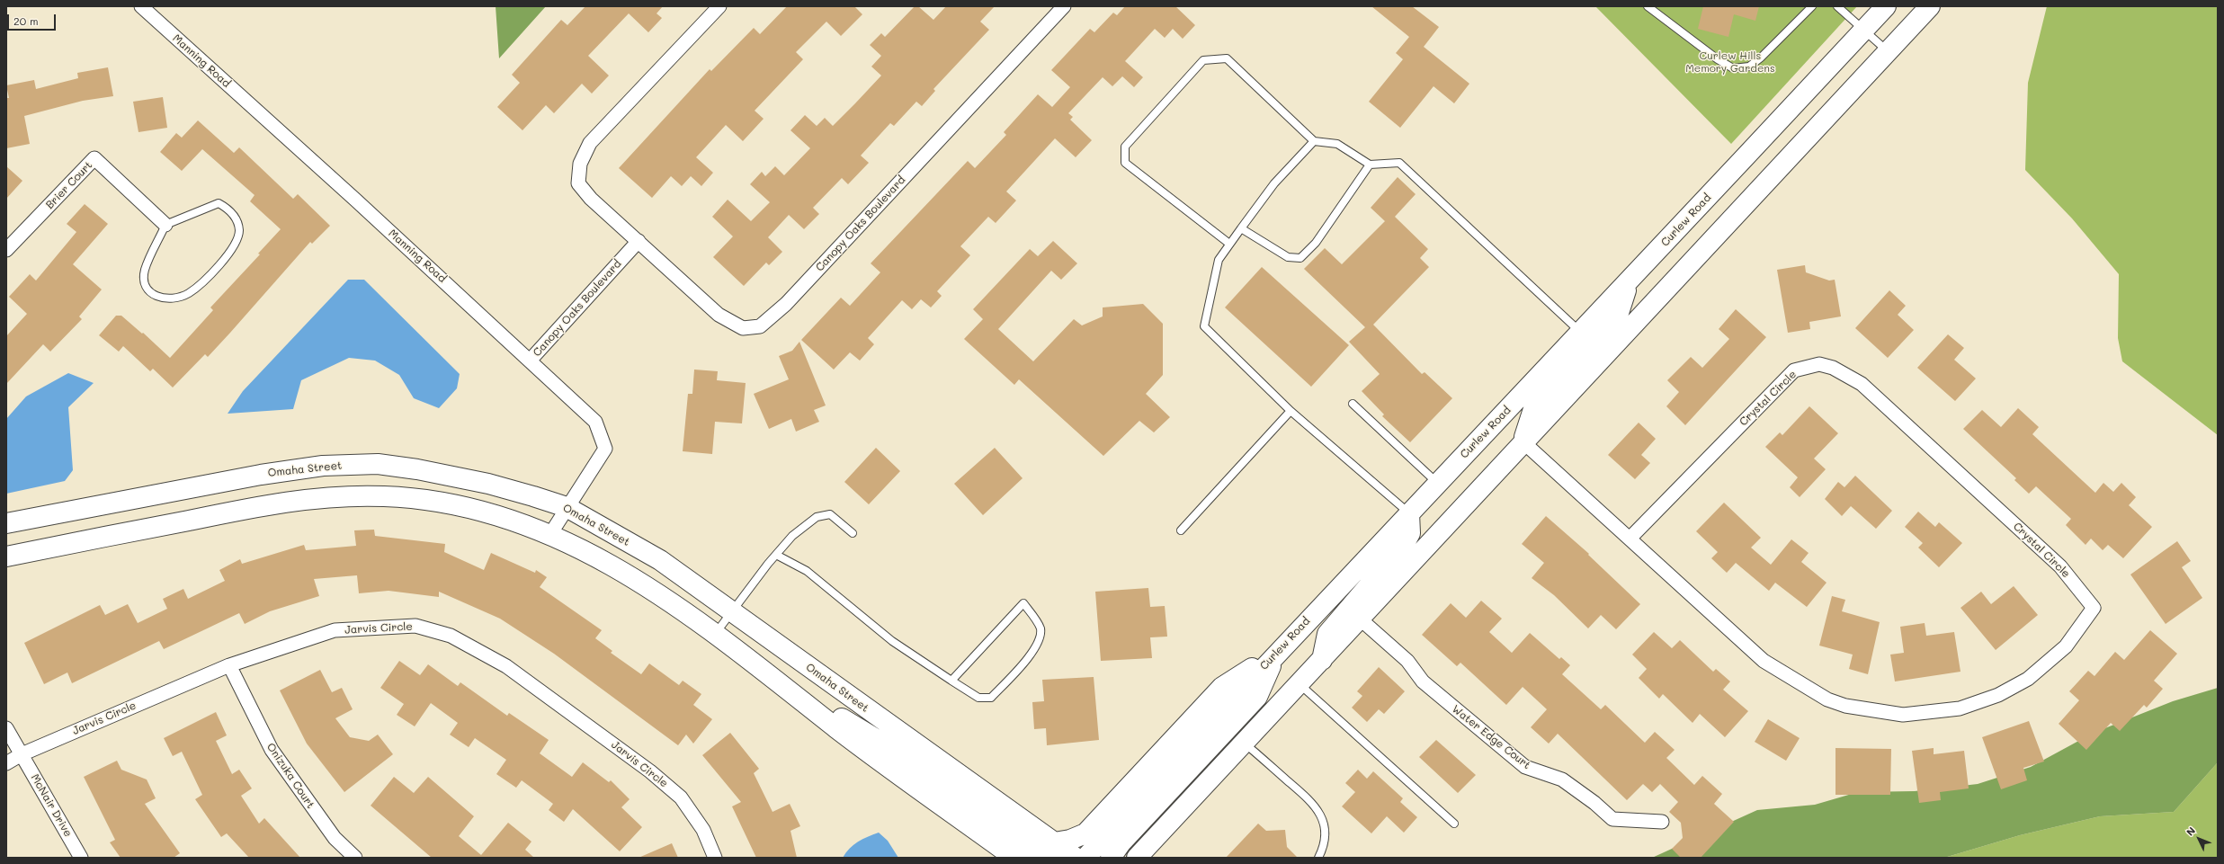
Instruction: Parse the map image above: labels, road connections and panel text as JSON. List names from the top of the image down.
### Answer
{
  "streets": {
    "main road": ["Curlew Road", "Omaha Street"],
    "street": [
      "Manning Road",
      "Brier Court",
      "Canopy Oaks Boulevard",
      "Crystal Circle",
      "Jarvis Circle",
      "Water Edge Court",
      "Onizuka Court",
      "McNair Drive"
    ]
  },
  "crossings": [
    ["Manning Road", "Canopy Oaks Boulevard"],
    ["Manning Road", "Omaha Street"],
    ["Jarvis Circle", "Onizuka Court"],
    ["Jarvis Circle", "McNair Drive"]
  ],
  "parks": ["Curlew Hills Memory Gardens"],
  "scale_bar": "20 m",
  "north": "top left"
}
